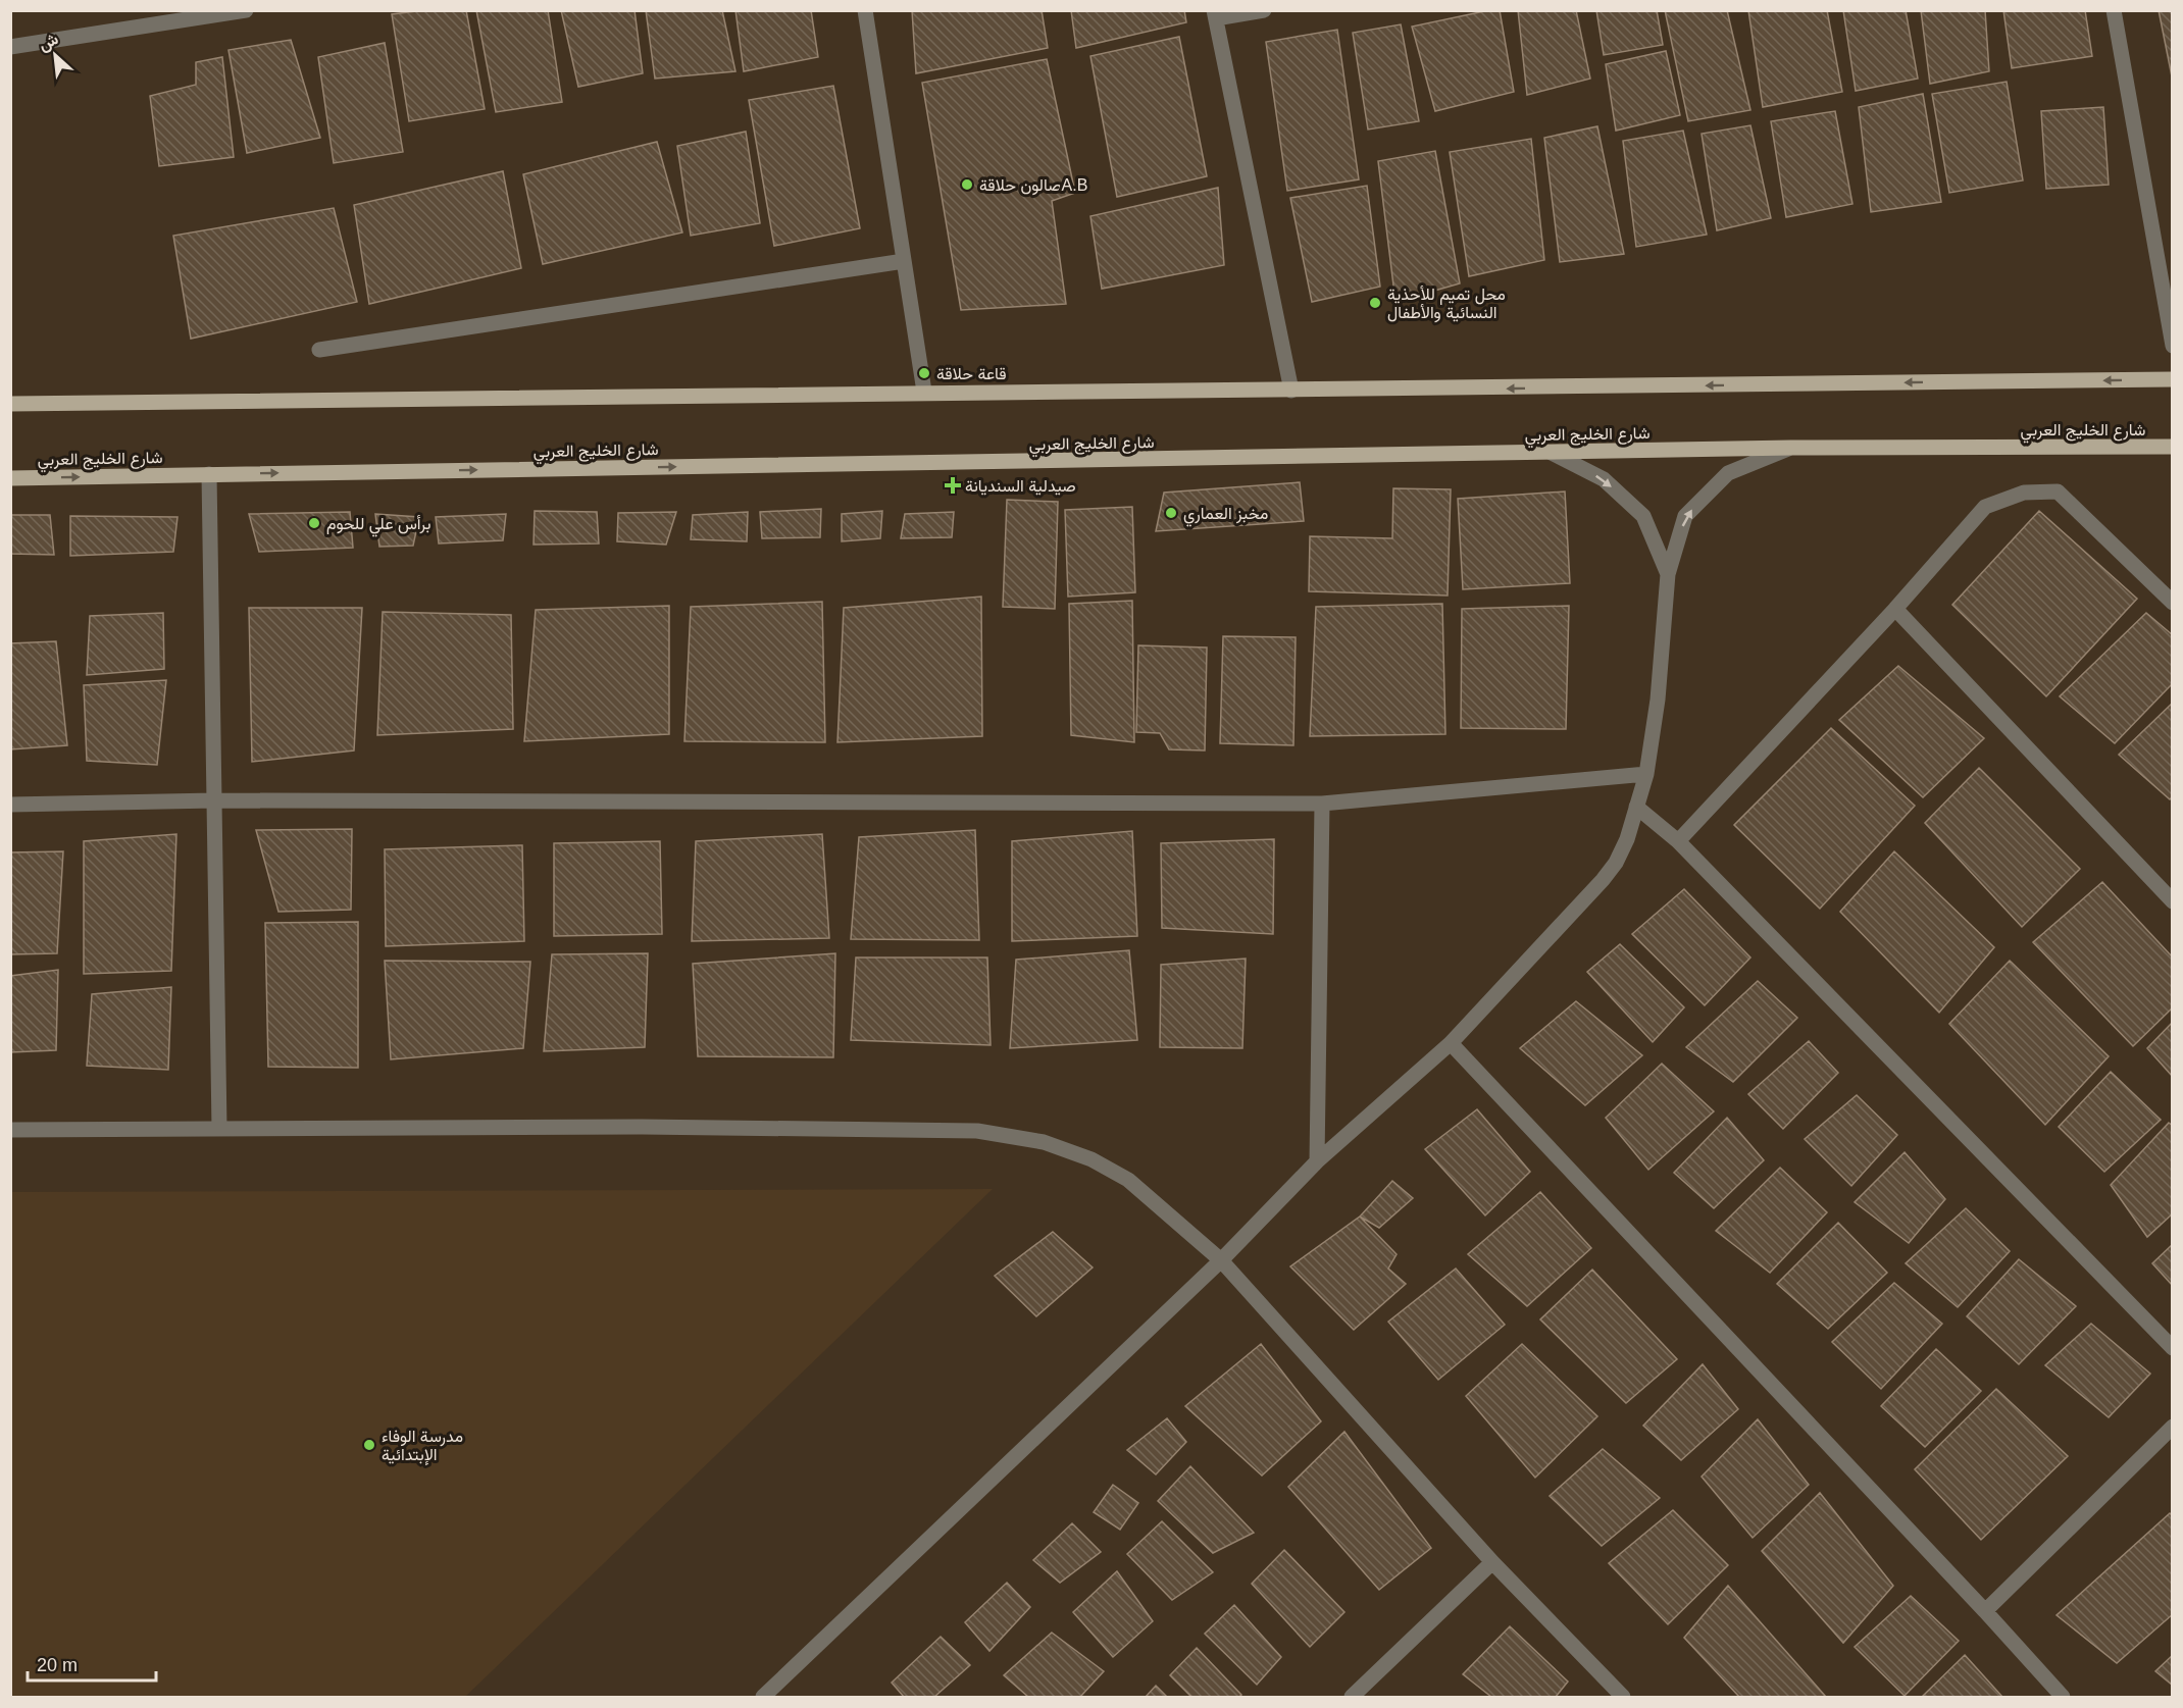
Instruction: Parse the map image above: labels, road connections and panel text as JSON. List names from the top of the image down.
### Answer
{
  "streets": {
    "main road": ["شارع الخليج العربي"]
  },
  "places": {
    "other": [
      "صالون حلاقةA.B",
      "محل تميم للأحذية النسائية والأطفال",
      "قاعة حلاقة",
      "مخبز العماري",
      "برأس علي للحوم",
      "مدرسة الوفاء الإبتدائية"
    ],
    "health": ["صيدلية السنديانة"]
  },
  "scale_bar": "20 m",
  "north": "top left"
}
